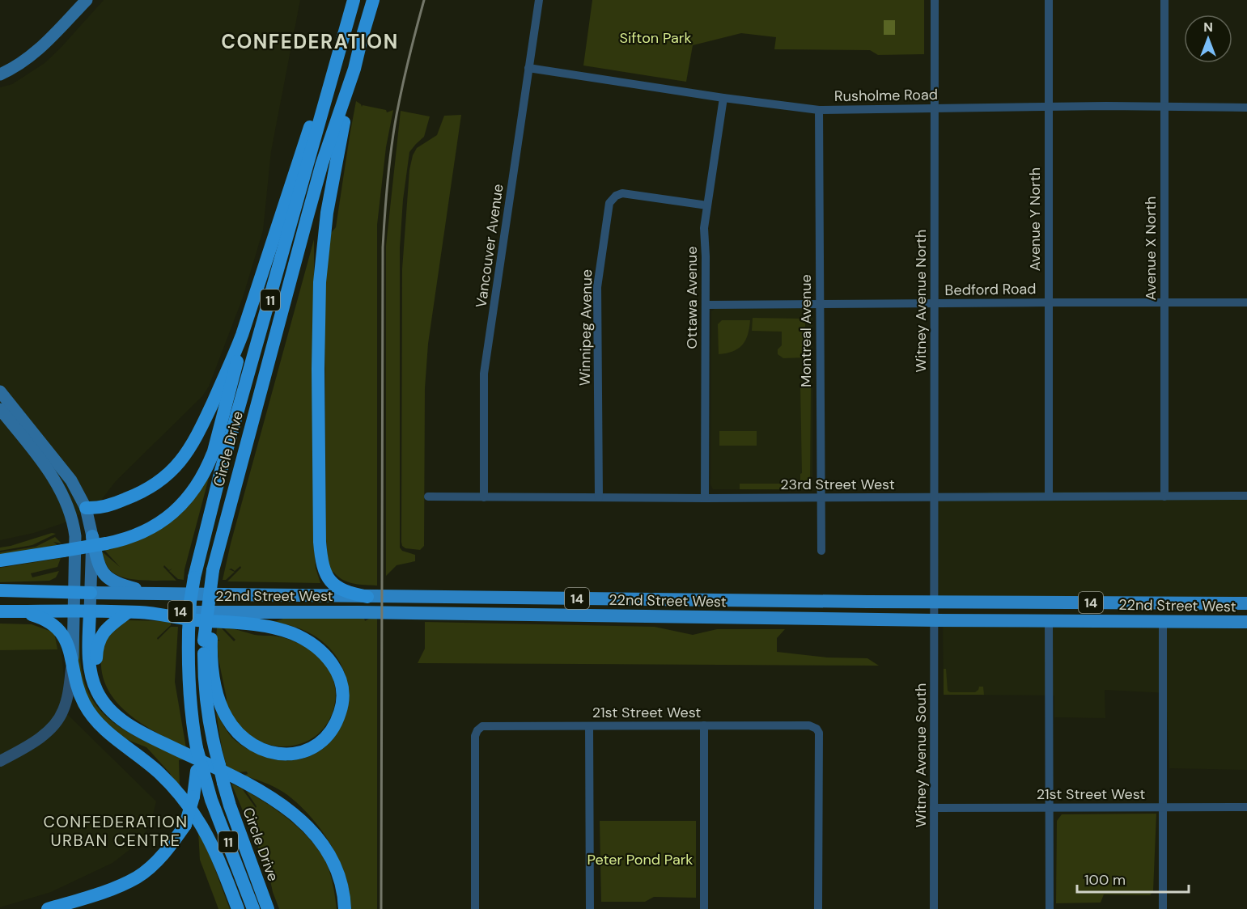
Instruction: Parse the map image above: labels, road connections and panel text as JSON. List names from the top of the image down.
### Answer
{
  "streets": {
    "highway": [
      "11",
      "Circle Drive",
      "22nd Street West",
      "14"
    ],
    "street": [
      "Rusholme Road",
      "Avenue Y North",
      "Vancouver Avenue",
      "Avenue X North",
      "Bedford Road",
      "Ottawa Avenue",
      "Witney Avenue North",
      "Winnipeg Avenue",
      "Montreal Avenue",
      "23rd Street West",
      "21st Street West",
      "Witney Avenue South"
    ]
  },
  "crossings": [
    ["Rusholme Road", "Avenue Y North"],
    ["Rusholme Road", "Vancouver Avenue"],
    ["Rusholme Road", "Avenue X North"],
    ["Rusholme Road", "Ottawa Avenue"],
    ["Rusholme Road", "Witney Avenue North"],
    ["Rusholme Road", "Montreal Avenue"],
    ["Avenue Y North", "Bedford Road"],
    ["Avenue Y North", "23rd Street West"],
    ["Vancouver Avenue", "23rd Street West"],
    ["Avenue X North", "Bedford Road"],
    ["Avenue X North", "23rd Street West"],
    ["Bedford Road", "Ottawa Avenue"],
    ["Bedford Road", "Witney Avenue North"],
    ["Bedford Road", "Montreal Avenue"],
    ["Ottawa Avenue", "Winnipeg Avenue"],
    ["Ottawa Avenue", "23rd Street West"],
    ["Witney Avenue North", "23rd Street West"],
    ["Witney Avenue North", "22nd Street West"],
    ["Witney Avenue North", "Witney Avenue South"],
    ["Winnipeg Avenue", "23rd Street West"],
    ["Montreal Avenue", "23rd Street West"],
    ["22nd Street West", "Witney Avenue South"],
    ["21st Street West", "Witney Avenue South"]
  ],
  "districts": ["CONFEDERATION", "CONFEDERATION URBAN CENTRE"],
  "parks": ["Sifton Park", "Peter Pond Park"],
  "scale_bar": "100 m",
  "north": "top"
}
